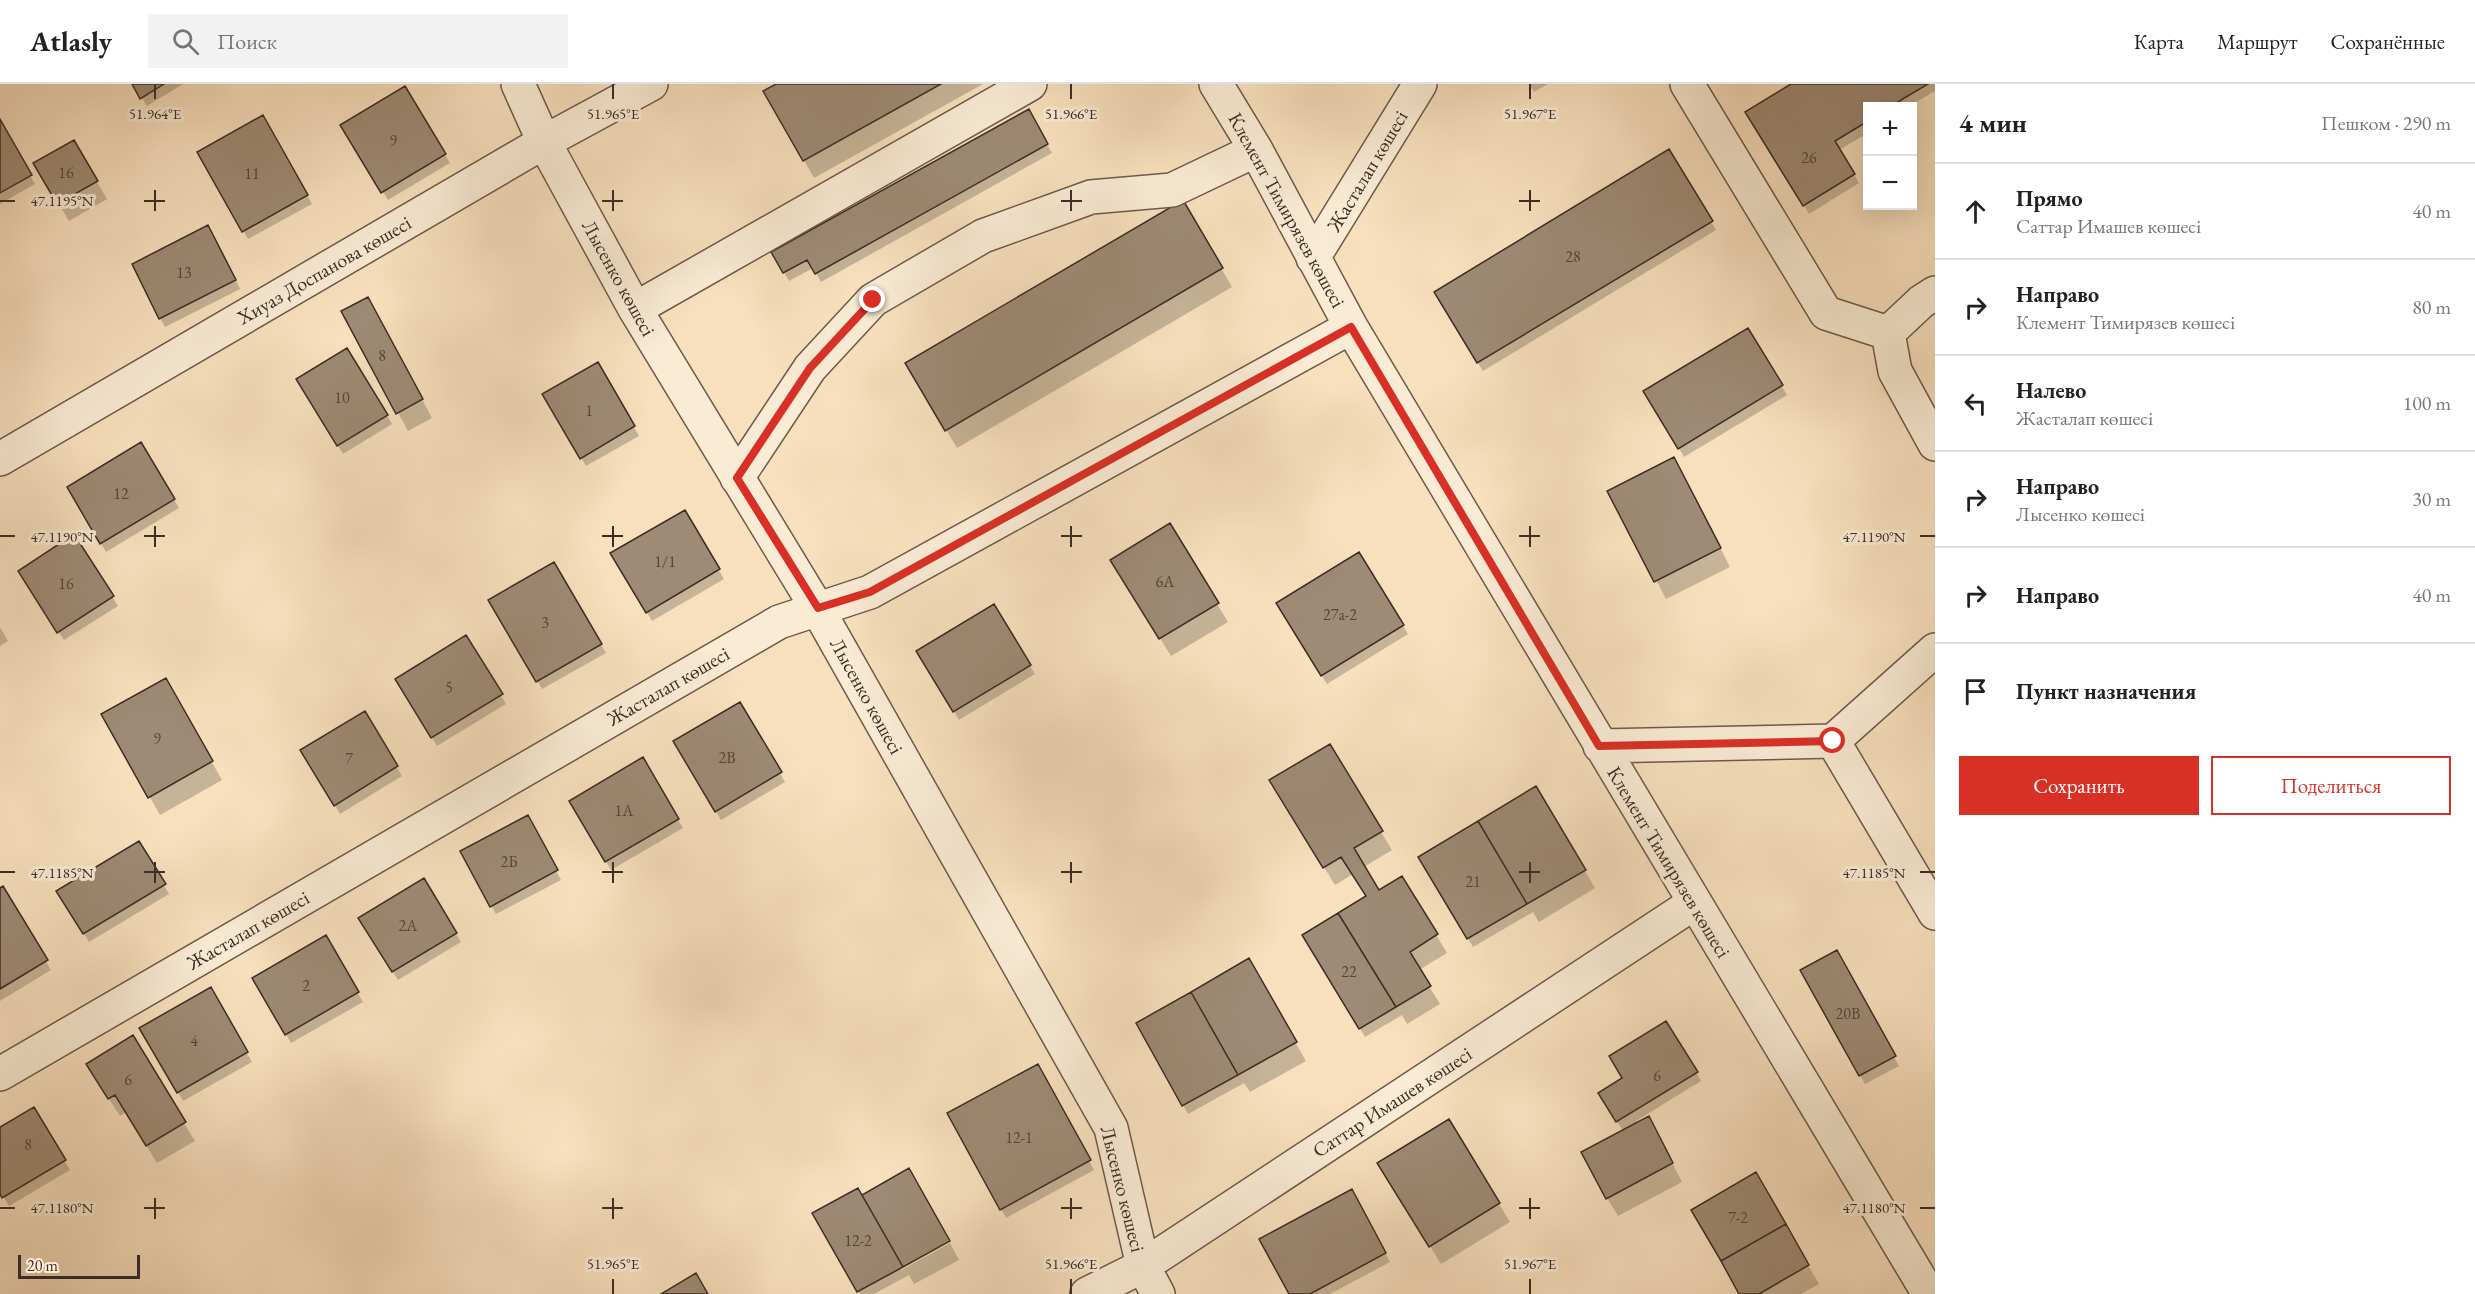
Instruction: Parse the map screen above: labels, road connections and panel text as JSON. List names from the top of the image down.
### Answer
{
  "streets": {
    "street": [
      "Жасталап көшесі",
      "Клемент Тимирязев көшесі",
      "Хиуаз Доспанова көшесі",
      "Лысенко көшесі",
      "Саттар Имашев көшесі"
    ]
  },
  "crossings": [
    ["Жасталап көшесі", "Клемент Тимирязев көшесі"],
    ["Жасталап көшесі", "Лысенко көшесі"],
    ["Клемент Тимирязев көшесі", "Саттар Имашев көшесі"],
    ["Хиуаз Доспанова көшесі", "Лысенко көшесі"],
    ["Лысенко көшесі", "Саттар Имашев көшесі"]
  ],
  "house_numbers": [
    "9",
    "26",
    "16",
    "11",
    "28",
    "13",
    "8",
    "10",
    "1",
    "12",
    "1/1",
    "6А",
    "16",
    "27a-2",
    "3",
    "5",
    "9",
    "2В",
    "7",
    "1А",
    "2Б",
    "21",
    "2А",
    "22",
    "2",
    "20В",
    "4",
    "6",
    "6",
    "12-1",
    "8",
    "7-2",
    "12-2"
  ],
  "scale_bar": "20 m",
  "page": {
    "header": "Atlasly",
    "search": "Поиск",
    "nav": ["Карта", "Маршрут", "Сохранённые"],
    "heading": ["4 мин", "Пешком · 290 m"],
    "map_buttons": ["+", "−"],
    "list": [
      ["Прямо", "Саттар Имашев көшесі", "40 m"],
      ["Направо", "Клемент Тимирязев көшесі", "80 m"],
      ["Налево", "Жасталап көшесі", "100 m"],
      ["Направо", "Лысенко көшесі", "30 m"],
      ["Направо", "40 m"],
      "Пункт назначения"
    ],
    "buttons": ["Сохранить", "Поделиться"],
    "scale": "20 m"
  },
  "coordinates": [
    "51.964°E",
    "51.965°E",
    "51.966°E",
    "51.967°E",
    "47.1195°N",
    "47.1190°N",
    "47.1185°N",
    "47.1180°N"
  ]
}
